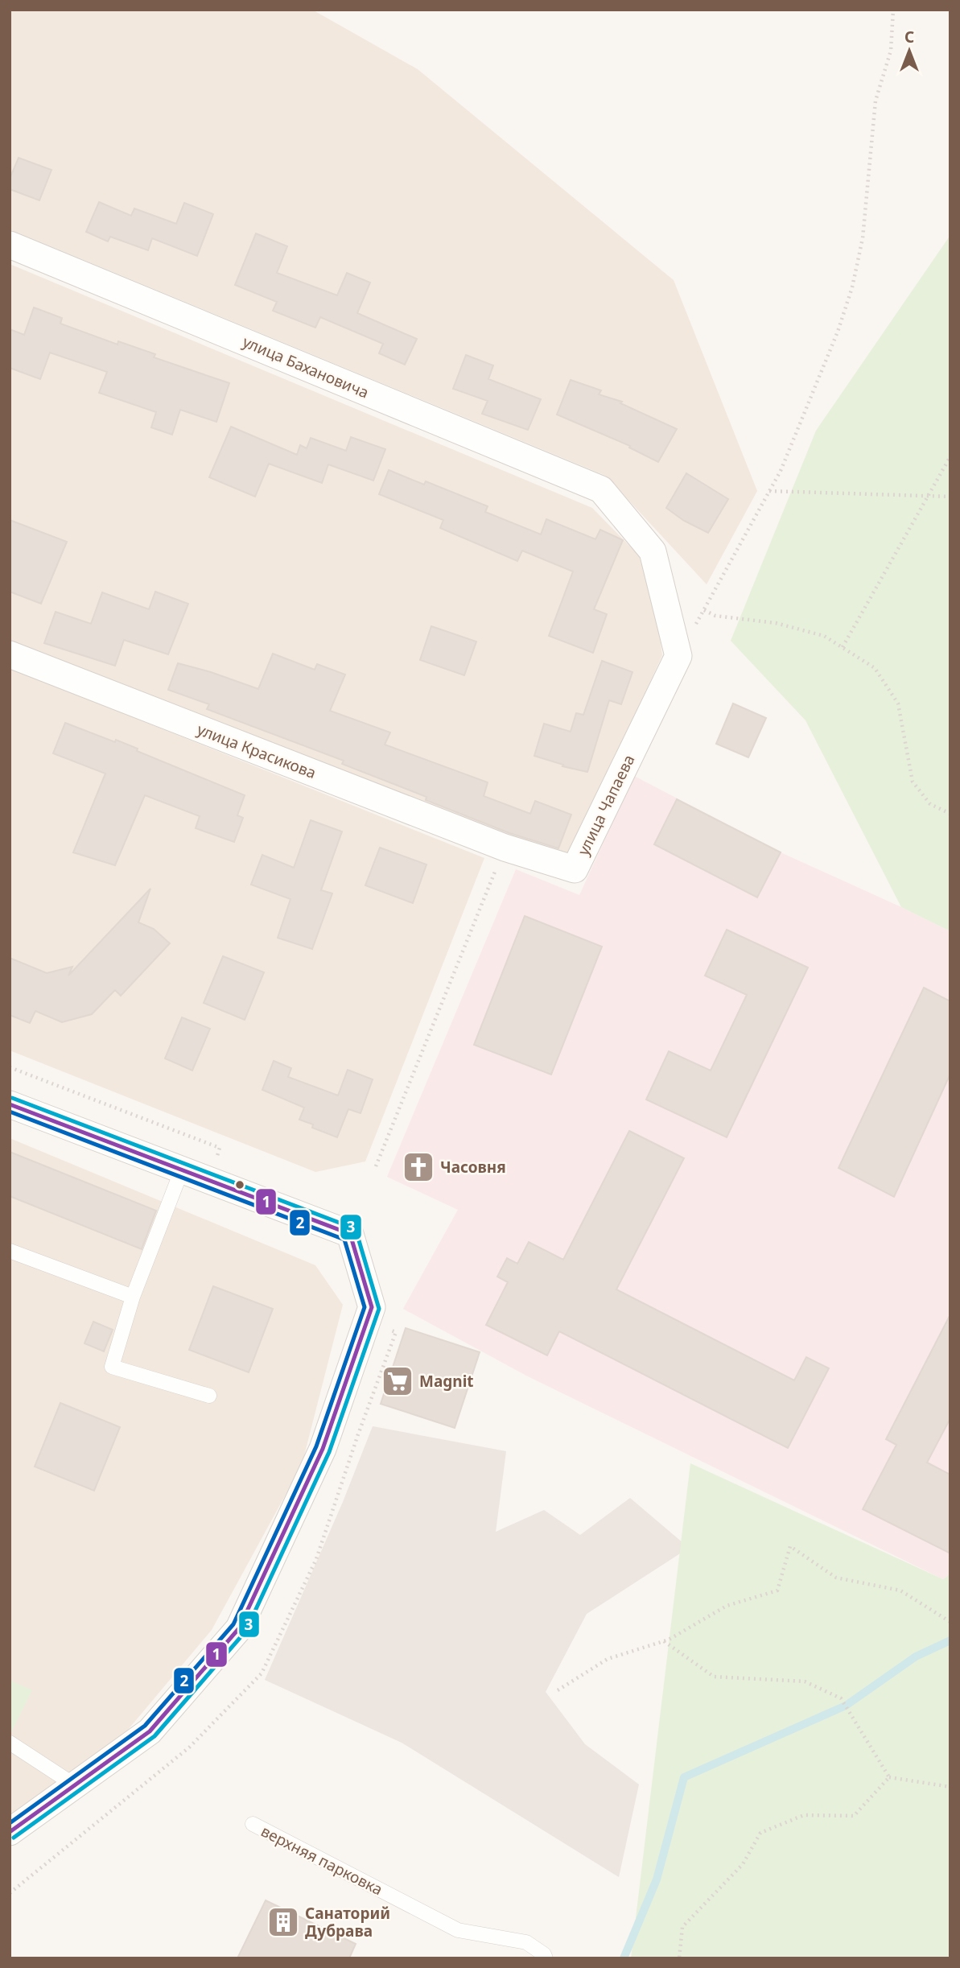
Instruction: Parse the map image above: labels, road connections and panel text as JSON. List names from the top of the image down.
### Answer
{
  "streets": {
    "street": ["улица Бахановича", "улица Красикова", "улица Чапаева"],
    "lane": ["верхняя парковка"]
  },
  "crossings": [
    ["улица Бахановича", "улица Чапаева"],
    ["улица Красикова", "улица Чапаева"]
  ],
  "places": {
    "church": ["Часовня"],
    "supermarket": ["Magnit"],
    "building": ["Санаторий Дубрава"]
  },
  "lines": ["transit line 3", "transit line 1", "transit line 2"],
  "north": "top"
}
